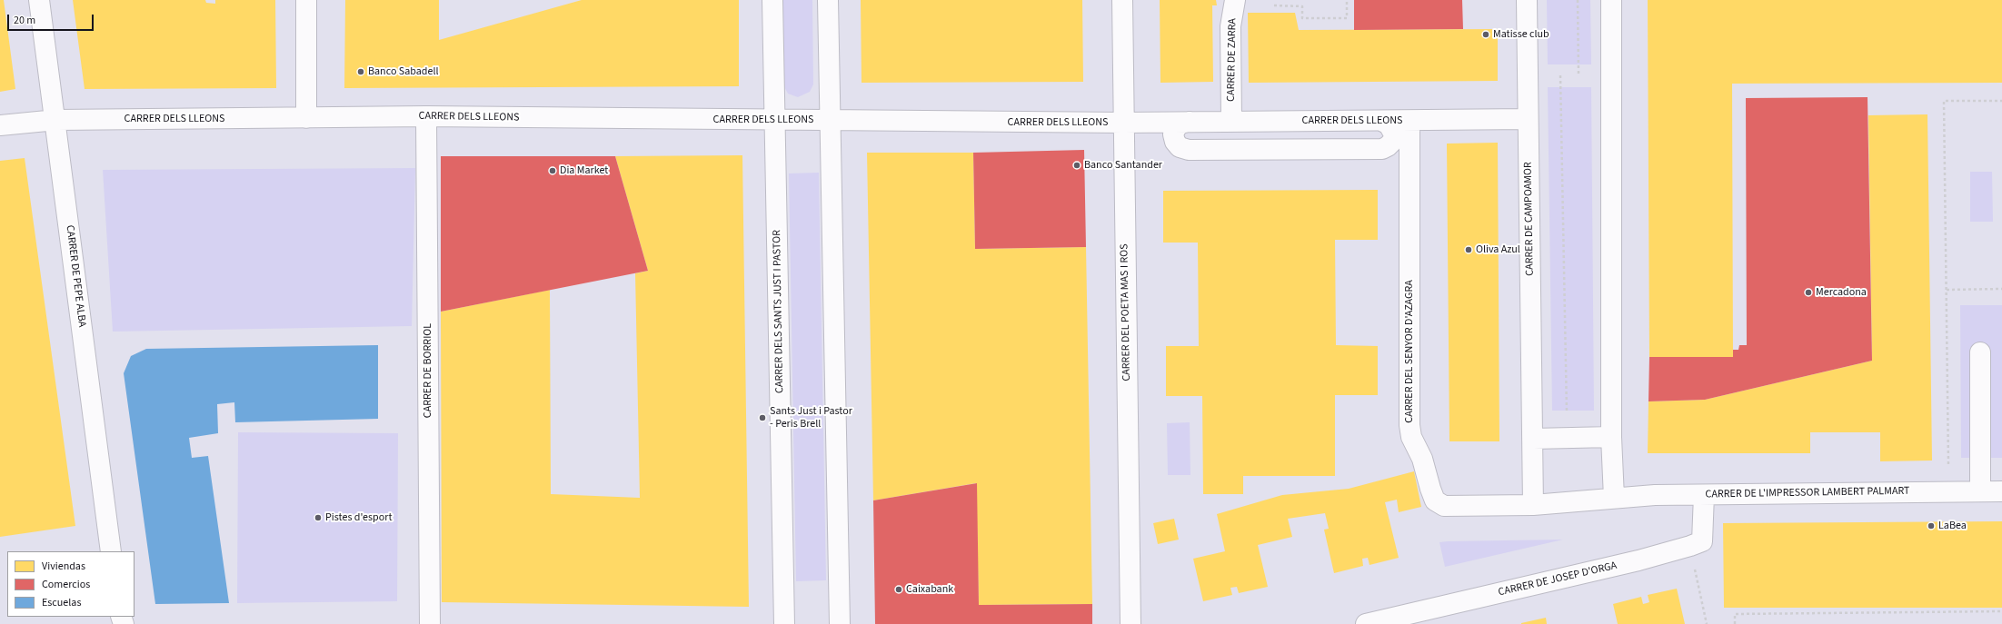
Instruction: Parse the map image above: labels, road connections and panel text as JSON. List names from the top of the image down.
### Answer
{
  "streets": {
    "street": [
      "CARRER DE ZARRA",
      "CARRER DELS LLEONS",
      "CARRER DE CAMPOAMOR",
      "CARRER DE PEPE ALBA",
      "CARRER DELS SANTS JUST I PASTOR",
      "CARRER DEL POETA MAS I ROS",
      "CARRER DEL SENYOR D'AZAGRA",
      "CARRER DE BORRIOL",
      "CARRER DE L'IMPRESSOR LAMBERT PALMART",
      "CARRER DE JOSEP D'ORGA"
    ]
  },
  "crossings": [
    ["CARRER DE ZARRA", "CARRER DELS LLEONS"],
    ["CARRER DELS LLEONS", "CARRER DE CAMPOAMOR"],
    ["CARRER DELS LLEONS", "CARRER DE PEPE ALBA"],
    ["CARRER DELS LLEONS", "CARRER DELS SANTS JUST I PASTOR"],
    ["CARRER DELS LLEONS", "CARRER DEL POETA MAS I ROS"],
    ["CARRER DELS LLEONS", "CARRER DEL SENYOR D'AZAGRA"],
    ["CARRER DELS LLEONS", "CARRER DE BORRIOL"],
    ["CARRER DE CAMPOAMOR", "CARRER DEL SENYOR D'AZAGRA"],
    ["CARRER DE L'IMPRESSOR LAMBERT PALMART", "CARRER DE JOSEP D'ORGA"]
  ],
  "places": [
    "Matisse club",
    "Banco Sabadell",
    "Banco Santander",
    "Dia Market",
    "Oliva Azul",
    "Mercadona",
    "Sants Just i Pastor - Peris Brell",
    "Pistes d'esport",
    "LaBea",
    "Caixabank"
  ],
  "legend": ["Viviendas", "Comercios", "Escuelas"],
  "scale_bar": "20 m"
}
